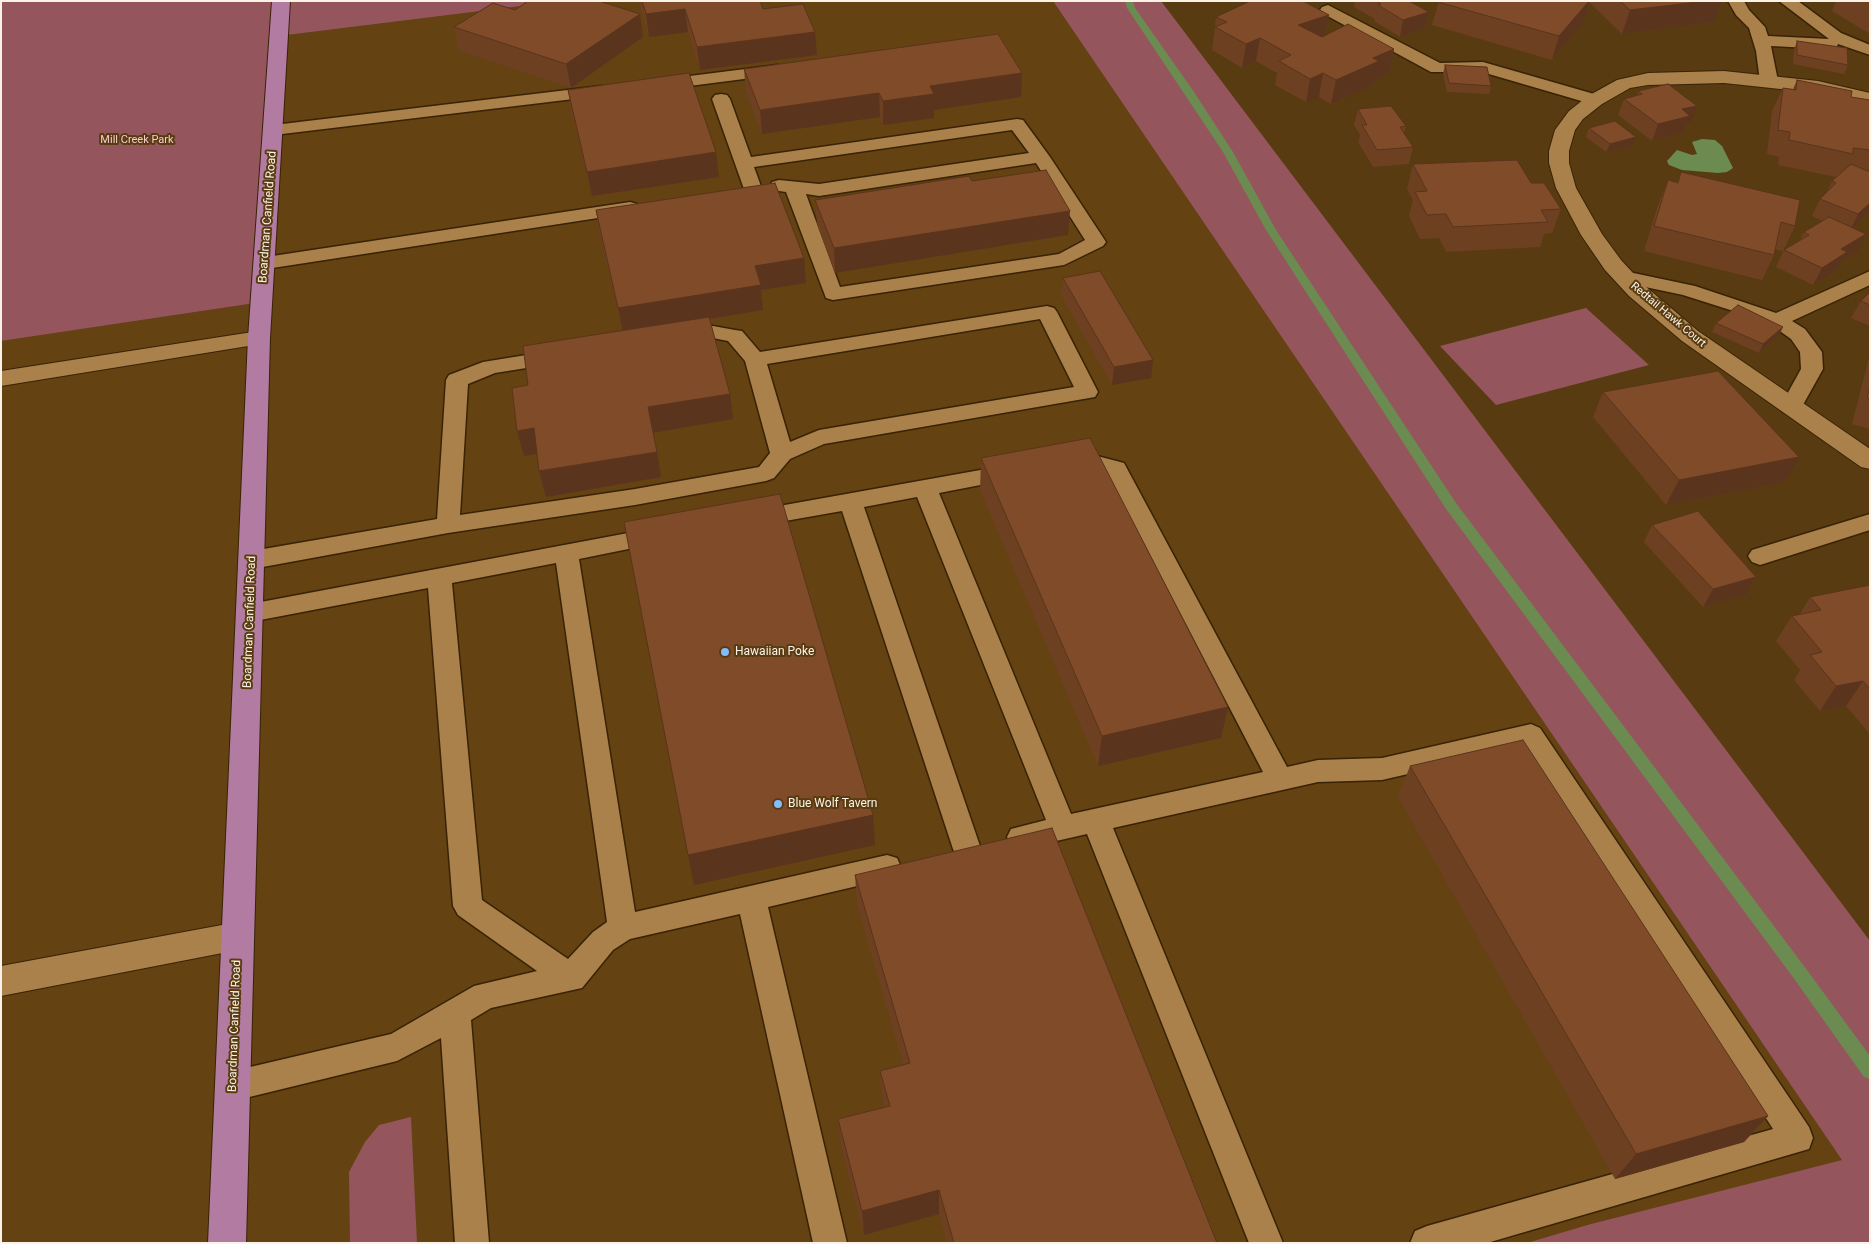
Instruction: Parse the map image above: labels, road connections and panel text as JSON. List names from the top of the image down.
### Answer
{
  "streets": {
    "main road": ["Boardman Canfield Road"],
    "street": ["Redtail Hawk Court"]
  },
  "parks": ["Mill Creek Park"],
  "places": ["Hawaiian Poke", "Blue Wolf Tavern"]
}
